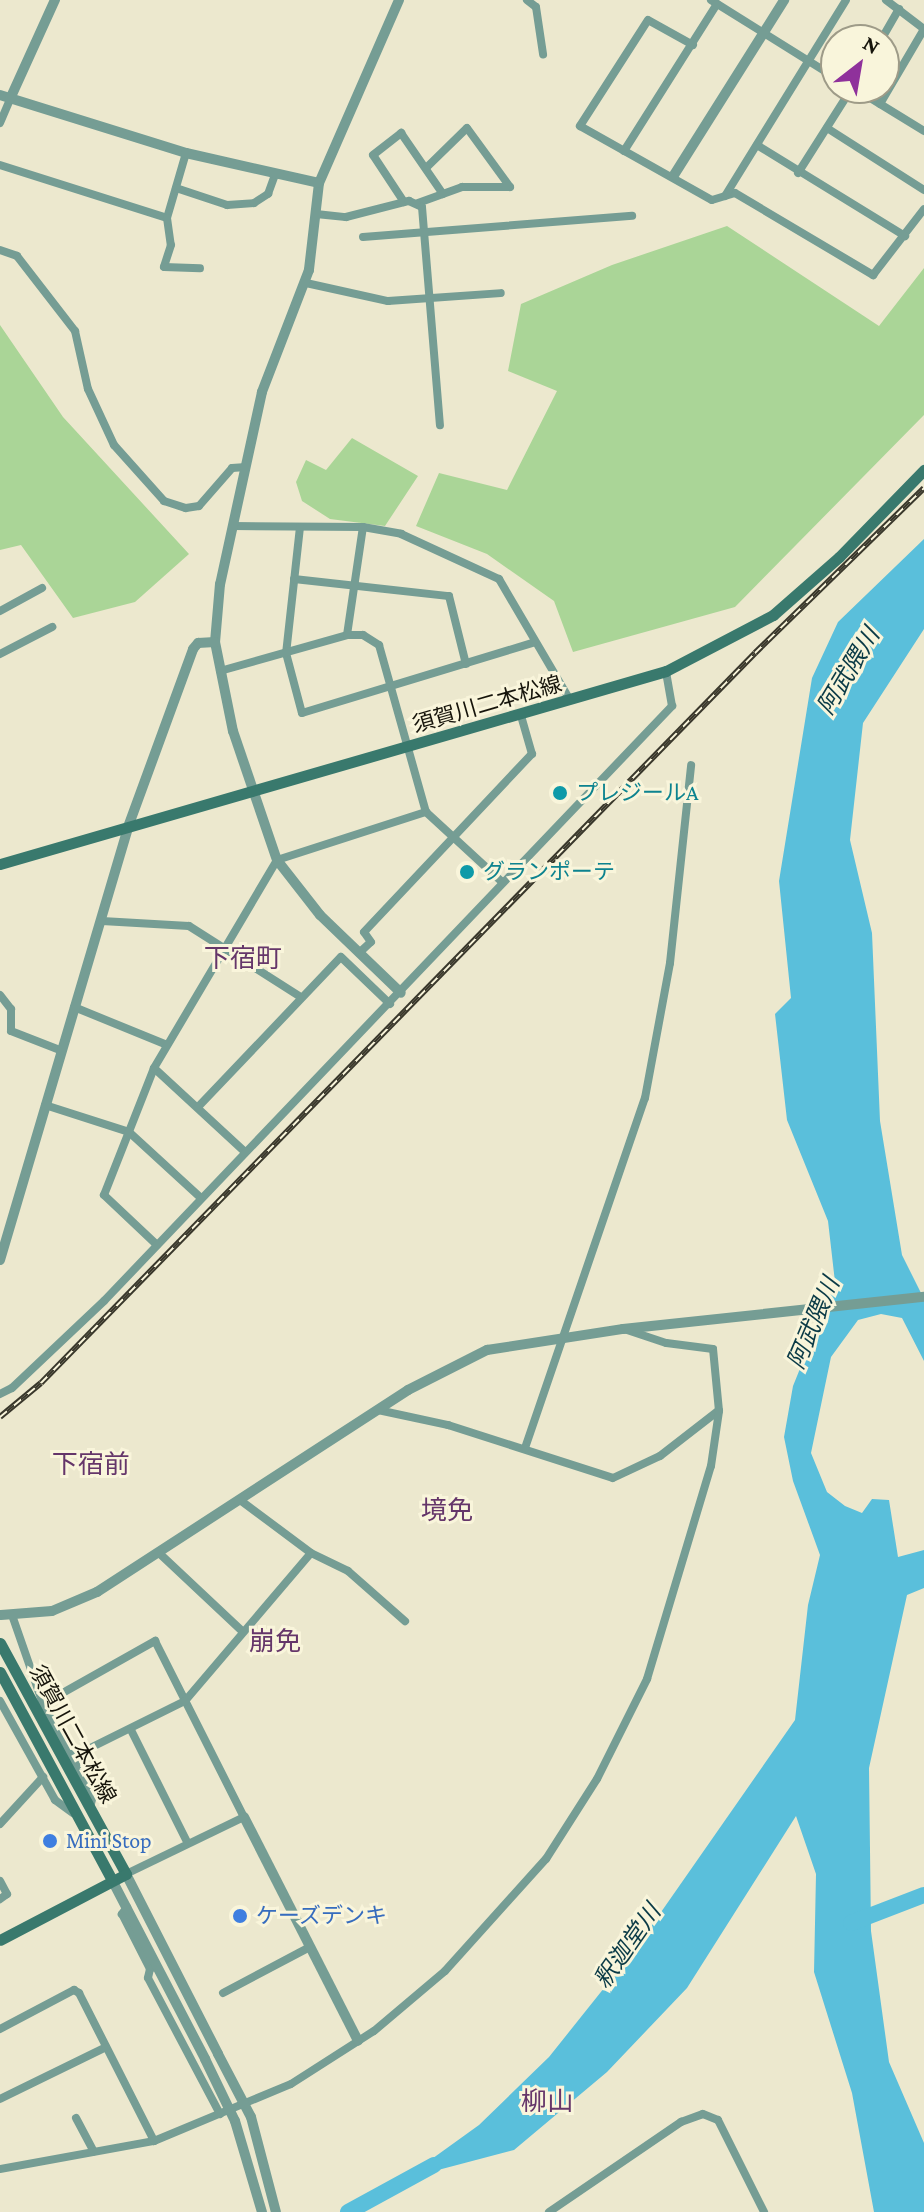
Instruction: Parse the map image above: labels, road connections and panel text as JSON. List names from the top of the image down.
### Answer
{
  "streets": {
    "main road": ["須賀川二本松線"]
  },
  "districts": [
    "下宿町",
    "下宿前",
    "境免",
    "崩免",
    "柳山"
  ],
  "water": ["阿武隈川", "釈迦堂川"],
  "places": [
    "プレジールA",
    "グランポーテ",
    "Mini Stop",
    "ケーズデンキ"
  ],
  "north": "top right"
}
